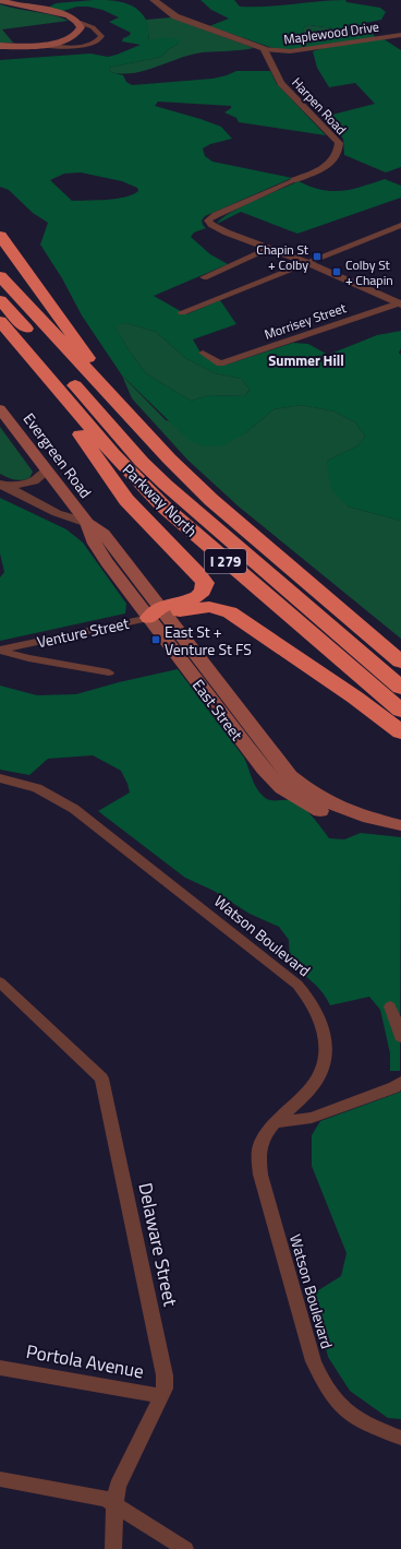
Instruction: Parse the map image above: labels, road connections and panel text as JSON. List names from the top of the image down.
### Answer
{
  "streets": {
    "highway": ["Parkway North", "I 279"],
    "main road": ["Evergreen Road", "East Street"],
    "street": [
      "Maplewood Drive",
      "Harpen Road",
      "Morrisey Street",
      "Venture Street",
      "Watson Boulevard",
      "Delaware Street",
      "Portola Avenue"
    ]
  },
  "crossings": [
    ["Maplewood Drive", "Harpen Road"],
    ["Evergreen Road", "East Street"],
    ["Venture Street", "East Street"],
    ["Delaware Street", "Portola Avenue"]
  ],
  "districts": ["Summer Hill"],
  "places": {
    "transit": ["Chapin St + Colby", "Colby St + Chapin", "East St + Venture St FS"]
  }
}
